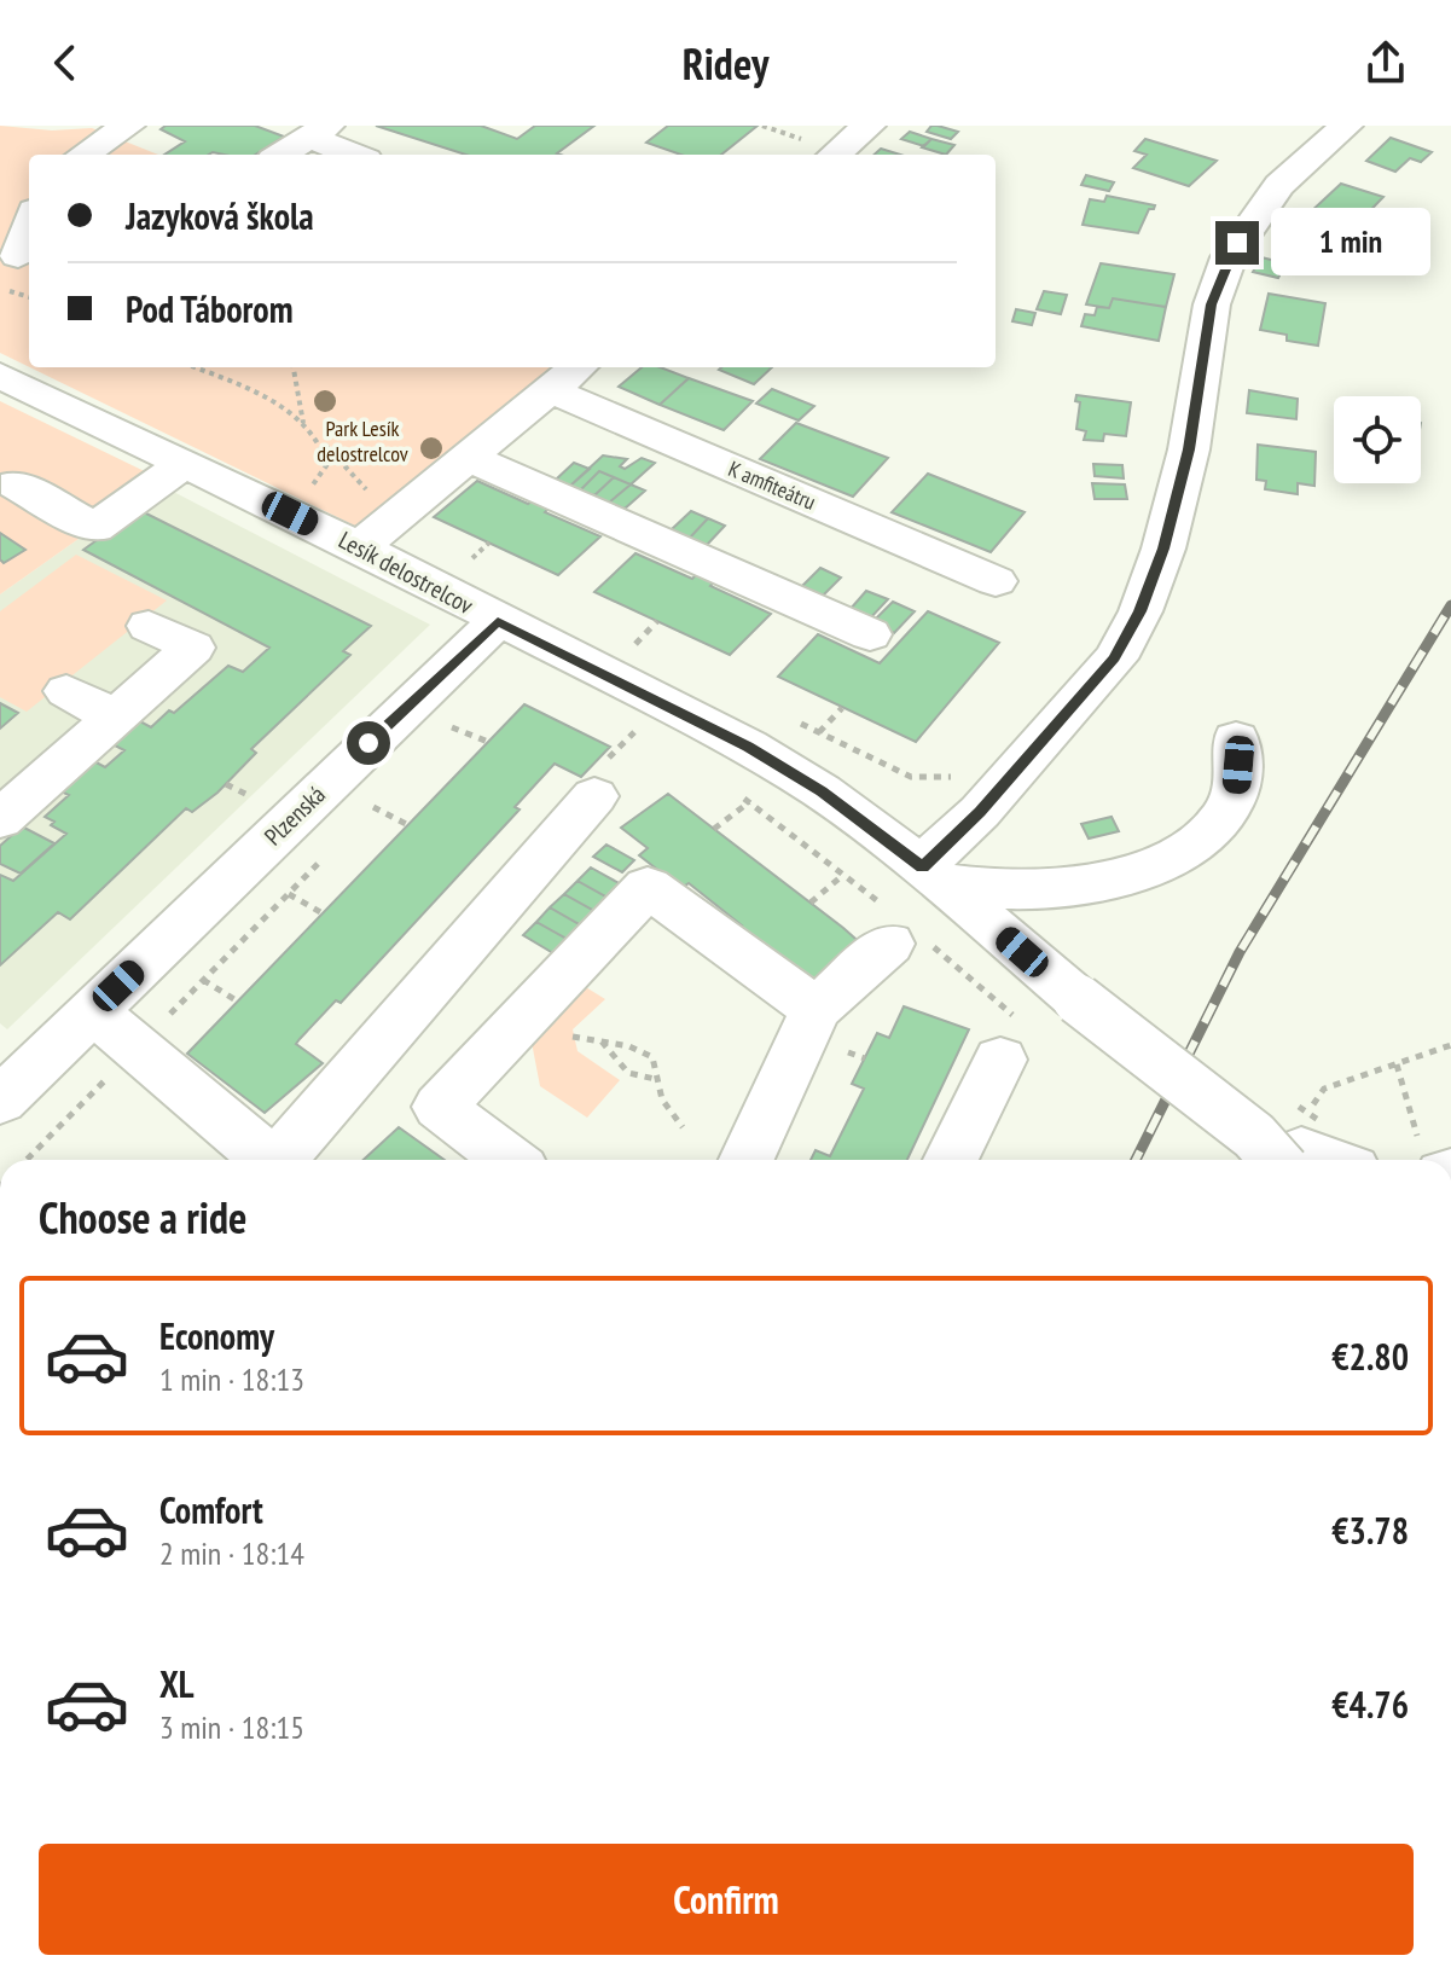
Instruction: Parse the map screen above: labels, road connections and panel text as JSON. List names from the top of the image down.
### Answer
{
  "streets": {
    "street": ["K amfiteátru", "Lesík delostrelcov", "Plzenská"]
  },
  "crossings": [
    ["Lesík delostrelcov", "Plzenská"]
  ],
  "parks": ["Park Lesík delostrelcov"],
  "page": {
    "header": "Ridey",
    "banner": ["Jazyková škola", "Pod Táborom"],
    "bubble": "1 min",
    "heading": "Choose a ride",
    "list": [
      {
        "name": "Economy",
        "note": "1 min · 18:13",
        "value": "€2.80"
      },
      {
        "name": "Comfort",
        "note": "2 min · 18:14",
        "value": "€3.78"
      },
      {
        "name": "XL",
        "note": "3 min · 18:15",
        "value": "€4.76"
      }
    ],
    "buttons": "Confirm"
  }
}
